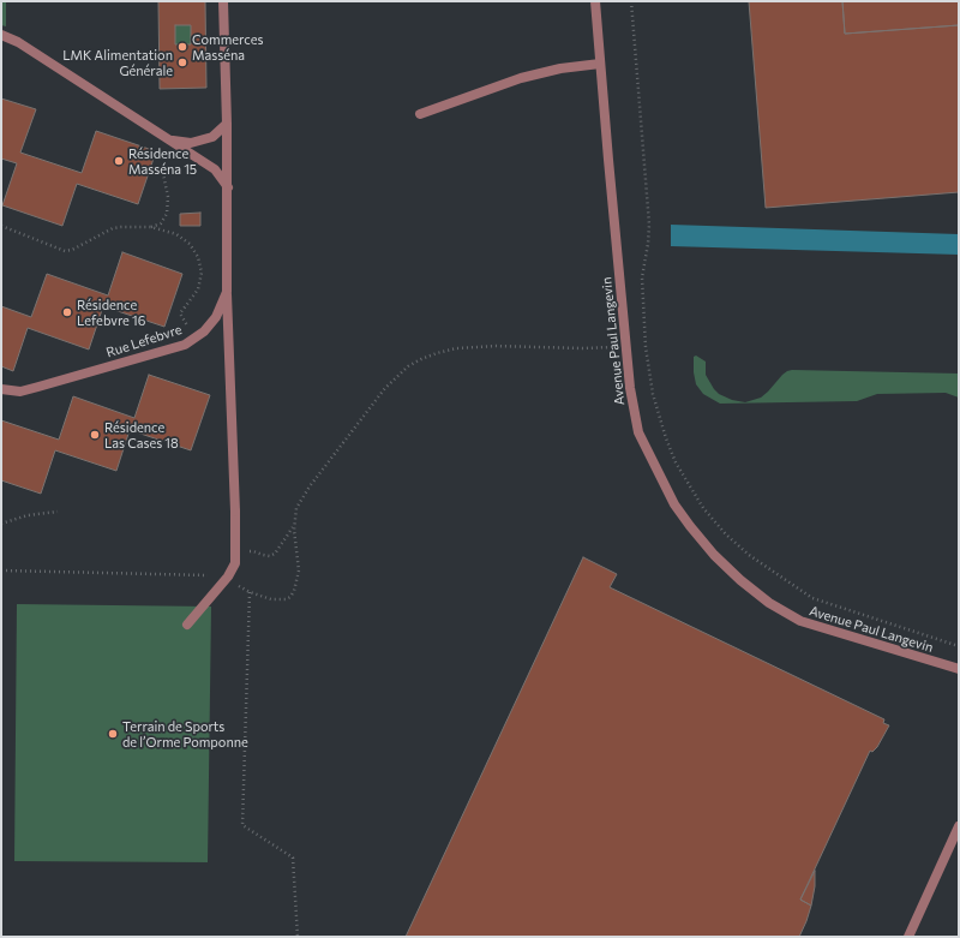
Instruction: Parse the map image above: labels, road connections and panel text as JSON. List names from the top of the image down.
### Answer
{
  "streets": {
    "street": ["Rue Lefebvre", "Avenue Paul Langevin"]
  },
  "places": [
    "Commerces Masséna",
    "LMK Alimentation Générale",
    "Résidence Masséna 15",
    "Résidence Lefebvre 16",
    "Résidence Las Cases 18",
    "Terrain de Sports de l’Orme Pomponne"
  ]
}
